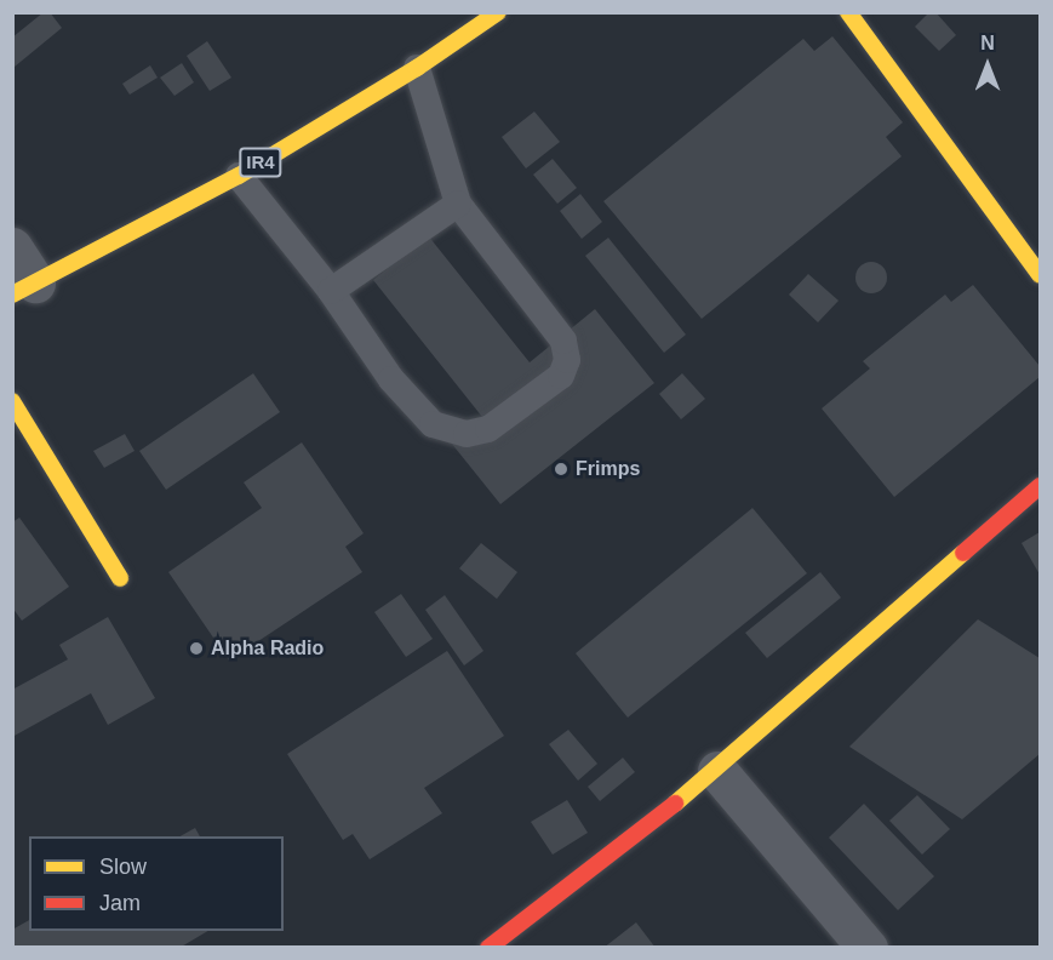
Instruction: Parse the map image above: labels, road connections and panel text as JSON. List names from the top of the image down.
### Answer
{
  "streets": {
    "street": ["IR4"]
  },
  "places": ["Frimps", "Alpha Radio"],
  "legend": ["Slow", "Jam"],
  "north": "top"
}
